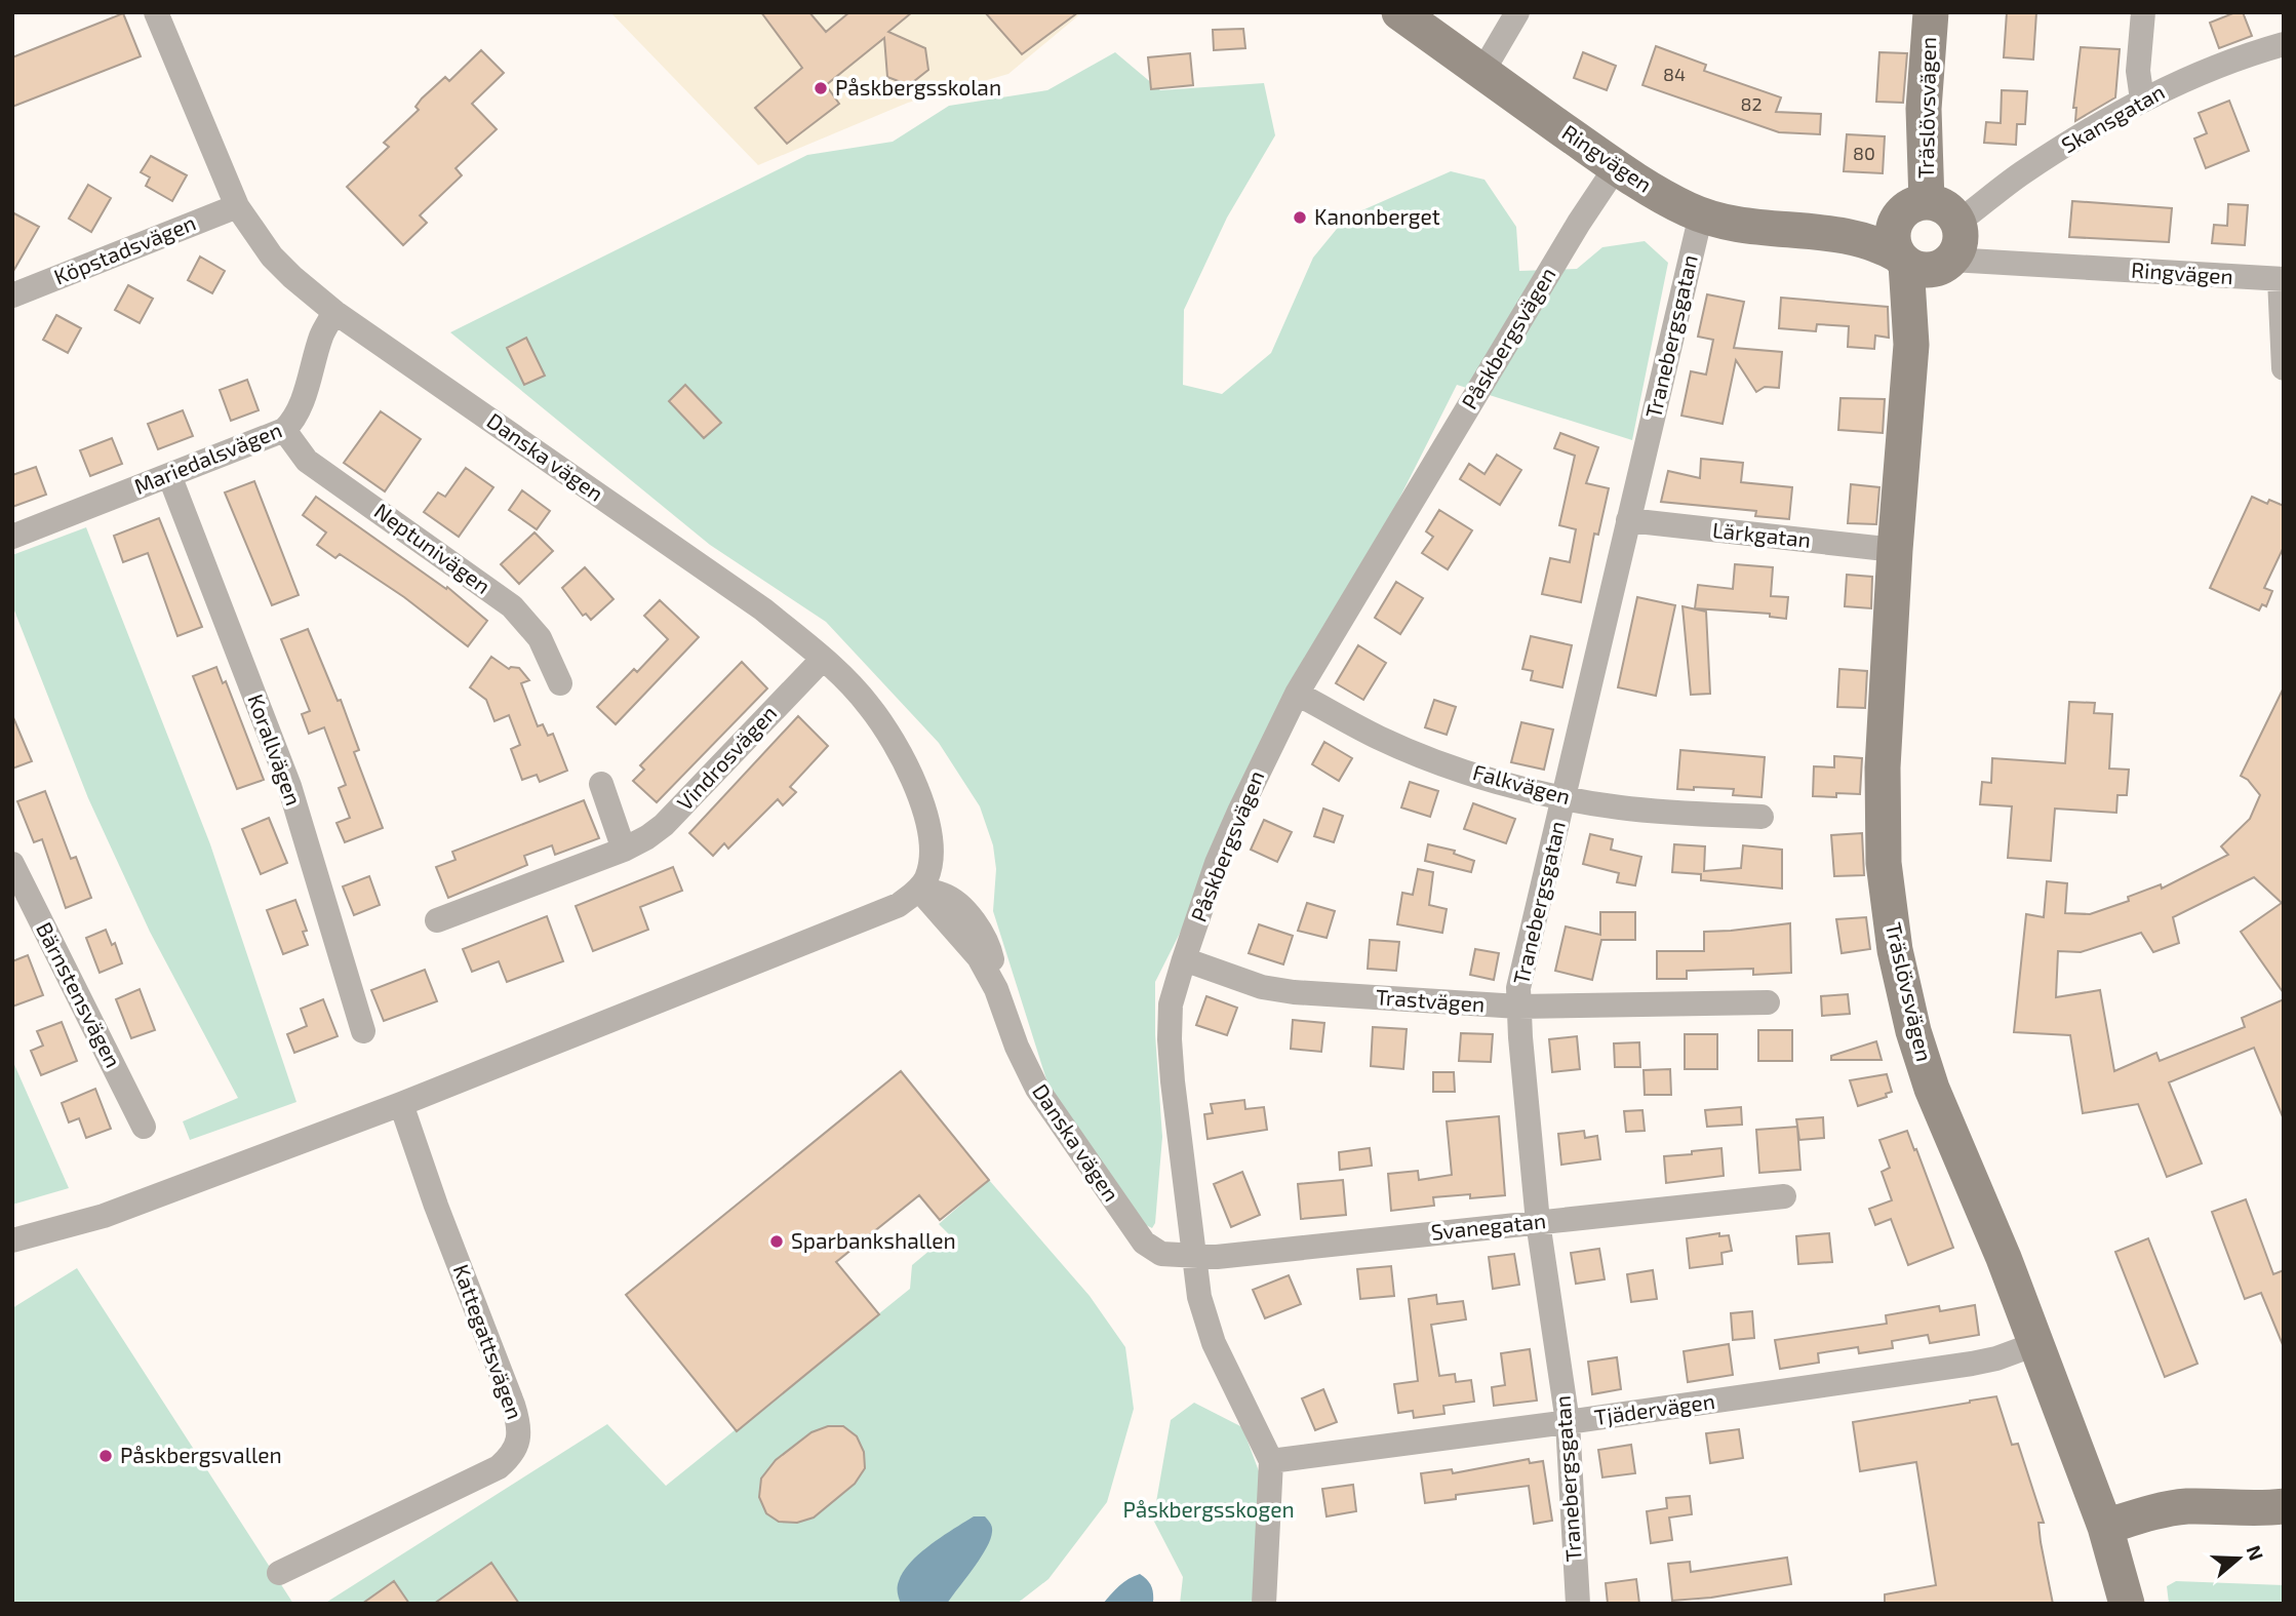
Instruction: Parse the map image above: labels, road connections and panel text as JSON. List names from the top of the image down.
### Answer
{
  "streets": {
    "street": [
      "Träslövsvägen",
      "Skansgatan",
      "Ringvägen",
      "Köpstadsvägen",
      "Tranebergsgatan",
      "Påskbergsvägen",
      "Danska vägen",
      "Mariedalsvägen",
      "Lärkgatan",
      "Neptunivägen",
      "Korallvägen",
      "Vindrosvägen",
      "Falkvägen",
      "Bärnstensvägen",
      "Trastvägen",
      "Svanegatan",
      "Kattegattsvägen",
      "Tjädervägen"
    ]
  },
  "crossings": [
    ["Träslövsvägen", "Skansgatan"],
    ["Träslövsvägen", "Ringvägen"],
    ["Träslövsvägen", "Lärkgatan"],
    ["Träslövsvägen", "Tjädervägen"],
    ["Skansgatan", "Ringvägen"],
    ["Ringvägen", "Tranebergsgatan"],
    ["Ringvägen", "Påskbergsvägen"],
    ["Köpstadsvägen", "Danska vägen"],
    ["Tranebergsgatan", "Lärkgatan"],
    ["Tranebergsgatan", "Falkvägen"],
    ["Tranebergsgatan", "Trastvägen"],
    ["Tranebergsgatan", "Svanegatan"],
    ["Tranebergsgatan", "Tjädervägen"],
    ["Påskbergsvägen", "Danska vägen"],
    ["Påskbergsvägen", "Falkvägen"],
    ["Påskbergsvägen", "Trastvägen"],
    ["Påskbergsvägen", "Svanegatan"],
    ["Påskbergsvägen", "Tjädervägen"],
    ["Danska vägen", "Mariedalsvägen"],
    ["Danska vägen", "Vindrosvägen"],
    ["Danska vägen", "Svanegatan"],
    ["Mariedalsvägen", "Neptunivägen"],
    ["Mariedalsvägen", "Korallvägen"]
  ],
  "parks": ["Påskbergsskogen"],
  "places": [
    "Påskbergsskolan",
    "Kanonberget",
    "Sparbankshallen",
    "Påskbergsvallen"
  ],
  "house_numbers": ["84", "82", "80"],
  "north": "right"
}
